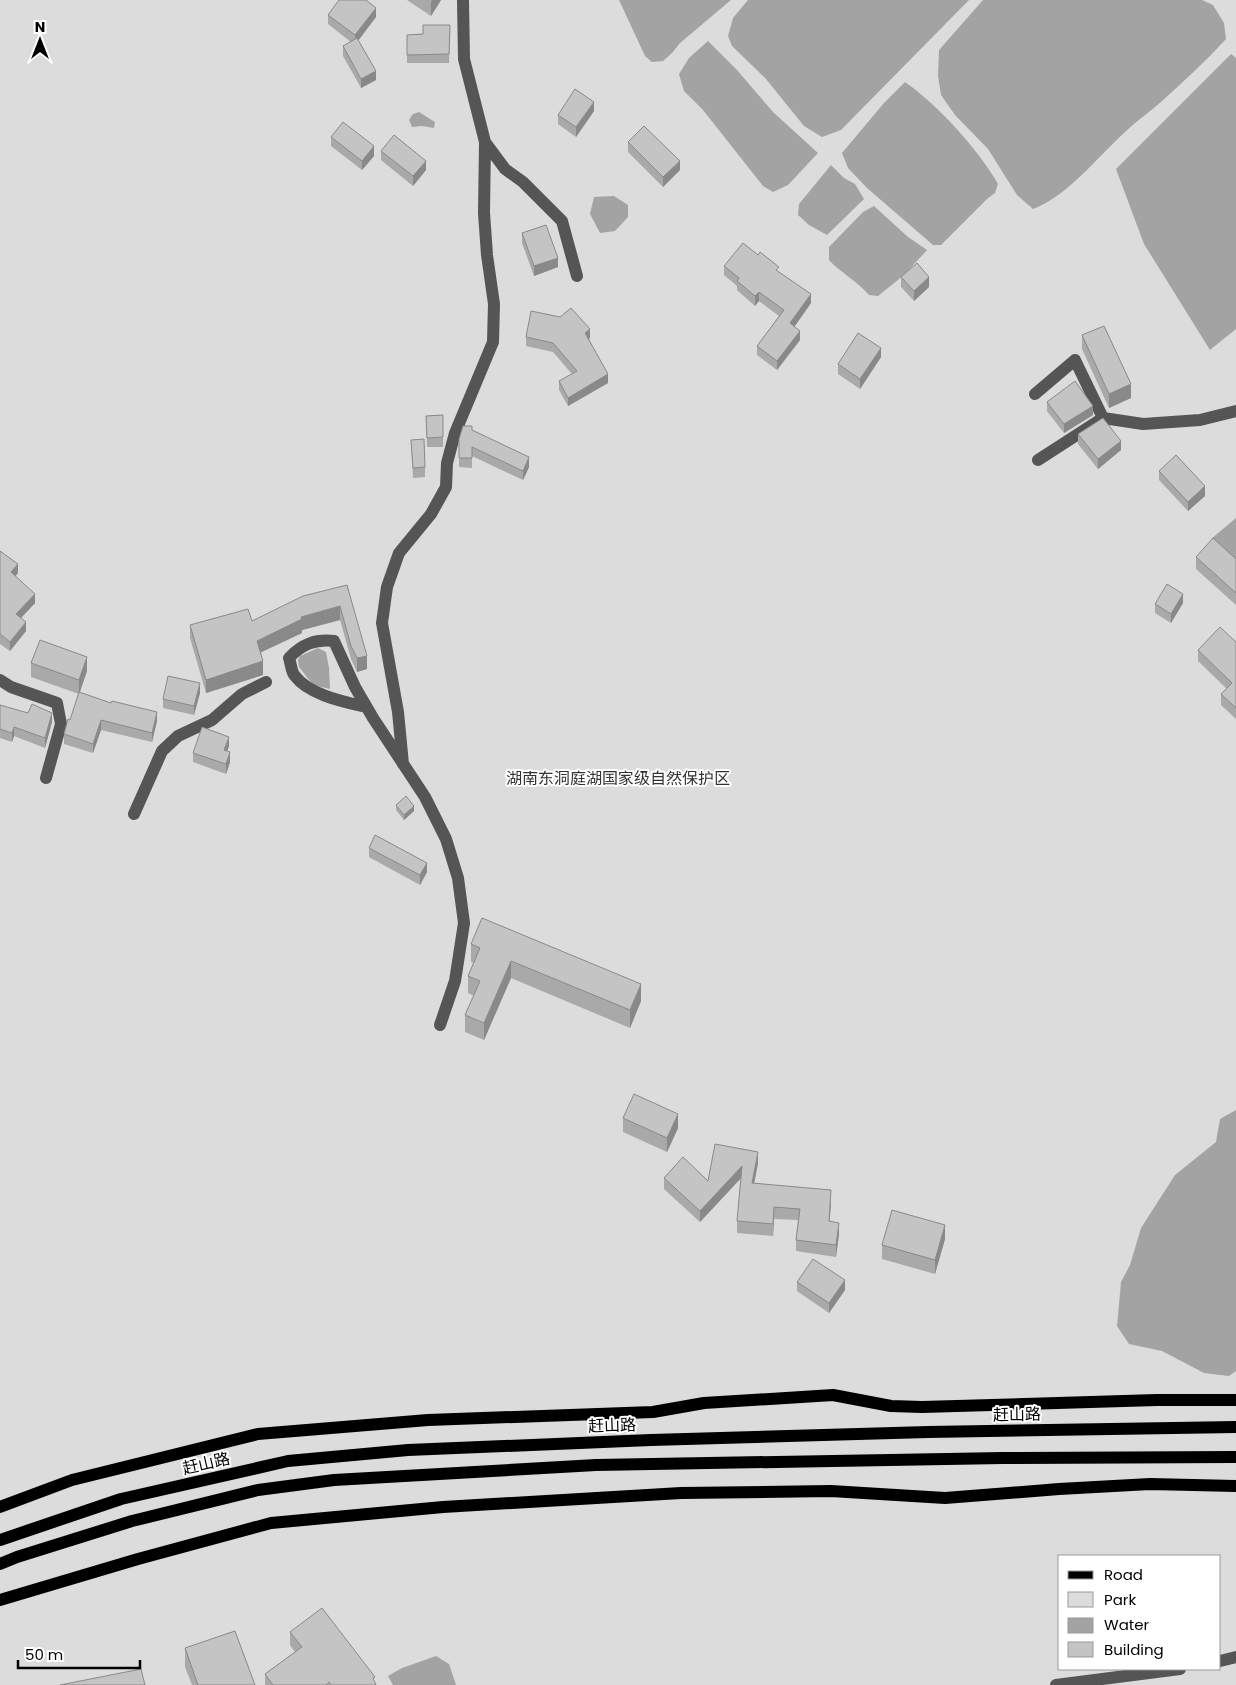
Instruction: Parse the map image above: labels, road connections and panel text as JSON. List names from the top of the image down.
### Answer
{
  "streets": {
    "main road": ["赶山路"]
  },
  "parks": ["湖南东洞庭湖国家级自然保护区"],
  "legend": [
    "Road",
    "Park",
    "Water",
    "Building"
  ],
  "scale_bar": "50 m",
  "north": "top"
}
